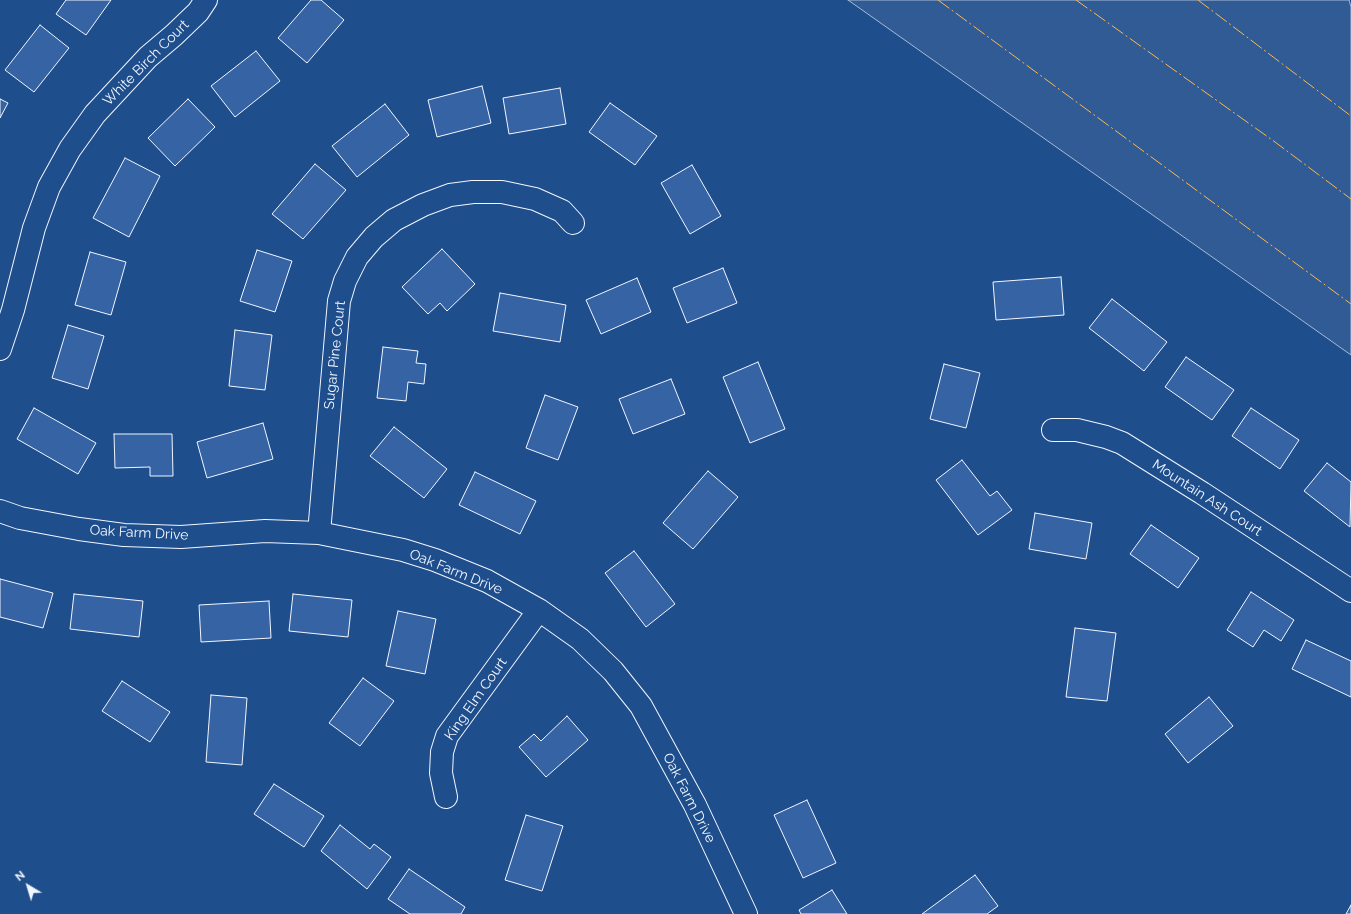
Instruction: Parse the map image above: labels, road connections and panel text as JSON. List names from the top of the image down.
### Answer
{
  "streets": {
    "street": [
      "White Birch Court",
      "Sugar Pine Court",
      "Mountain Ash Court",
      "Oak Farm Drive",
      "King Elm Court"
    ]
  },
  "crossings": [
    ["Sugar Pine Court", "Oak Farm Drive"],
    ["Oak Farm Drive", "King Elm Court"]
  ],
  "north": "top left"
}
